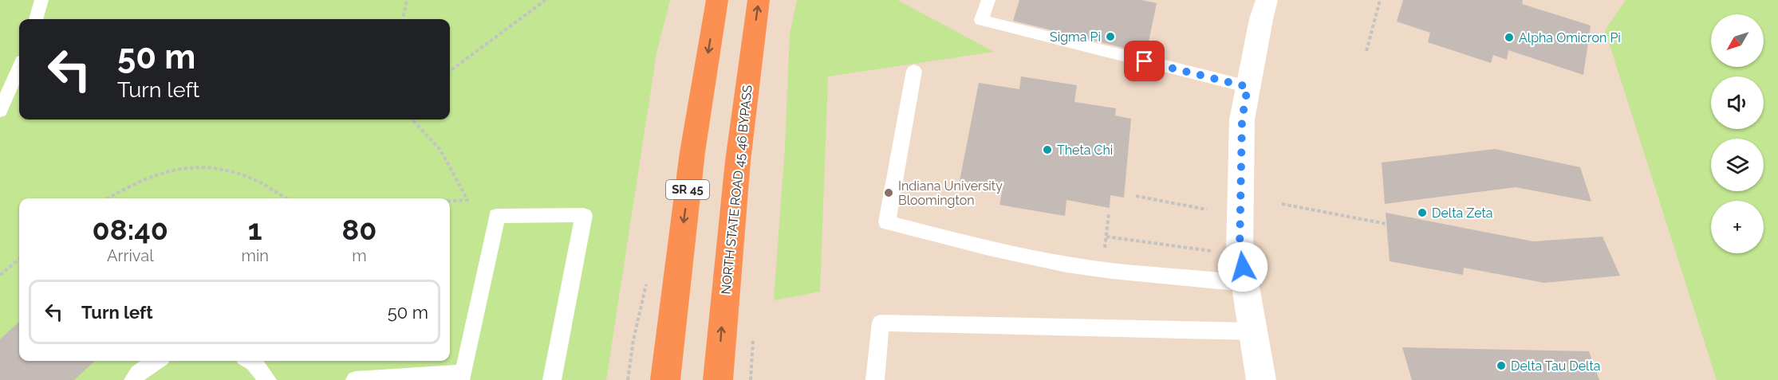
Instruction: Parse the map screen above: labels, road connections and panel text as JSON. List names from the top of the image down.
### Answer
{
  "streets": {
    "highway": ["SR 45", "NORTH STATE ROAD 45 46 BYPASS"]
  },
  "places": [
    "Sigma Pi",
    "Alpha Omicron Pi",
    "Theta Chi",
    "Indiana University Bloomington",
    "Delta Zeta",
    "Delta Tau Delta"
  ],
  "north": "bottom left",
  "page": {
    "map_buttons": "+",
    "turn": ["50 m", "Turn left"],
    "eta": [
      "08:40",
      "Arrival",
      "1",
      "min",
      "80",
      "m"
    ],
    "list": [
      {
        "name": "Turn left",
        "value": "50 m"
      }
    ]
  }
}
